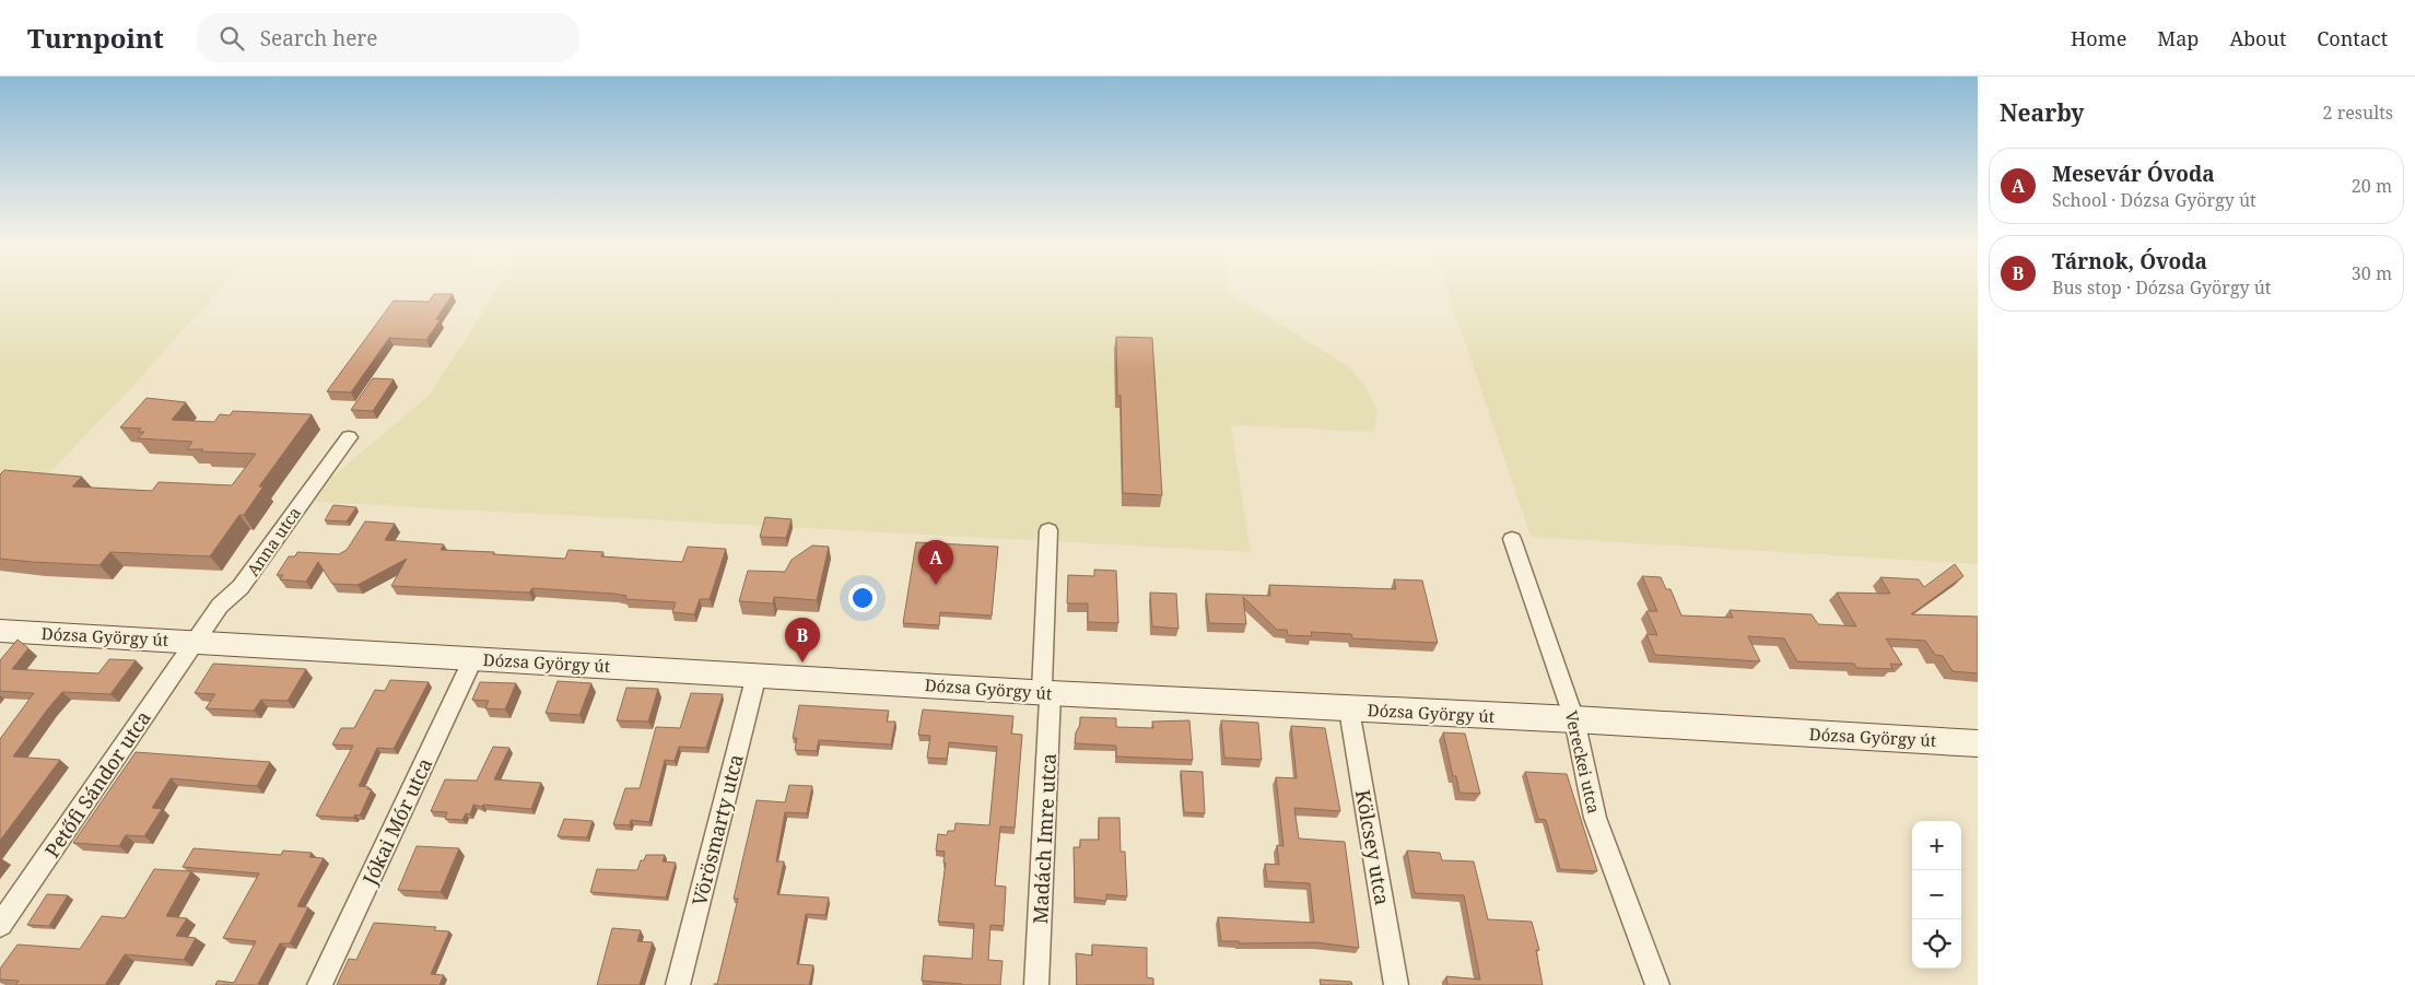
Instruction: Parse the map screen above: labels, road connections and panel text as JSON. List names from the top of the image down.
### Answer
{
  "streets": {
    "street": [
      "Anna utca",
      "Dózsa György út",
      "Vereckei utca",
      "Petőfi Sándor utca",
      "Jókai Mór utca",
      "Vörösmarty utca",
      "Madách Imre utca",
      "Kölcsey utca"
    ]
  },
  "crossings": [
    ["Anna utca", "Dózsa György út"],
    ["Anna utca", "Petőfi Sándor utca"],
    ["Dózsa György út", "Vereckei utca"],
    ["Dózsa György út", "Petőfi Sándor utca"],
    ["Dózsa György út", "Jókai Mór utca"],
    ["Dózsa György út", "Vörösmarty utca"],
    ["Dózsa György út", "Madách Imre utca"],
    ["Dózsa György út", "Kölcsey utca"]
  ],
  "page": {
    "header": "Turnpoint",
    "search": "Search here",
    "nav": [
      "Home",
      "Map",
      "About",
      "Contact"
    ],
    "heading": ["Nearby", "2 results"],
    "list": [
      {
        "mark": "A",
        "name": "Mesevár Óvoda",
        "note": "School · Dózsa György út",
        "value": "20 m"
      },
      {
        "mark": "B",
        "name": "Tárnok, Óvoda",
        "note": "Bus stop · Dózsa György út",
        "value": "30 m"
      }
    ],
    "pins": ["A", "B"],
    "map_buttons": ["+", "−"]
  }
}
